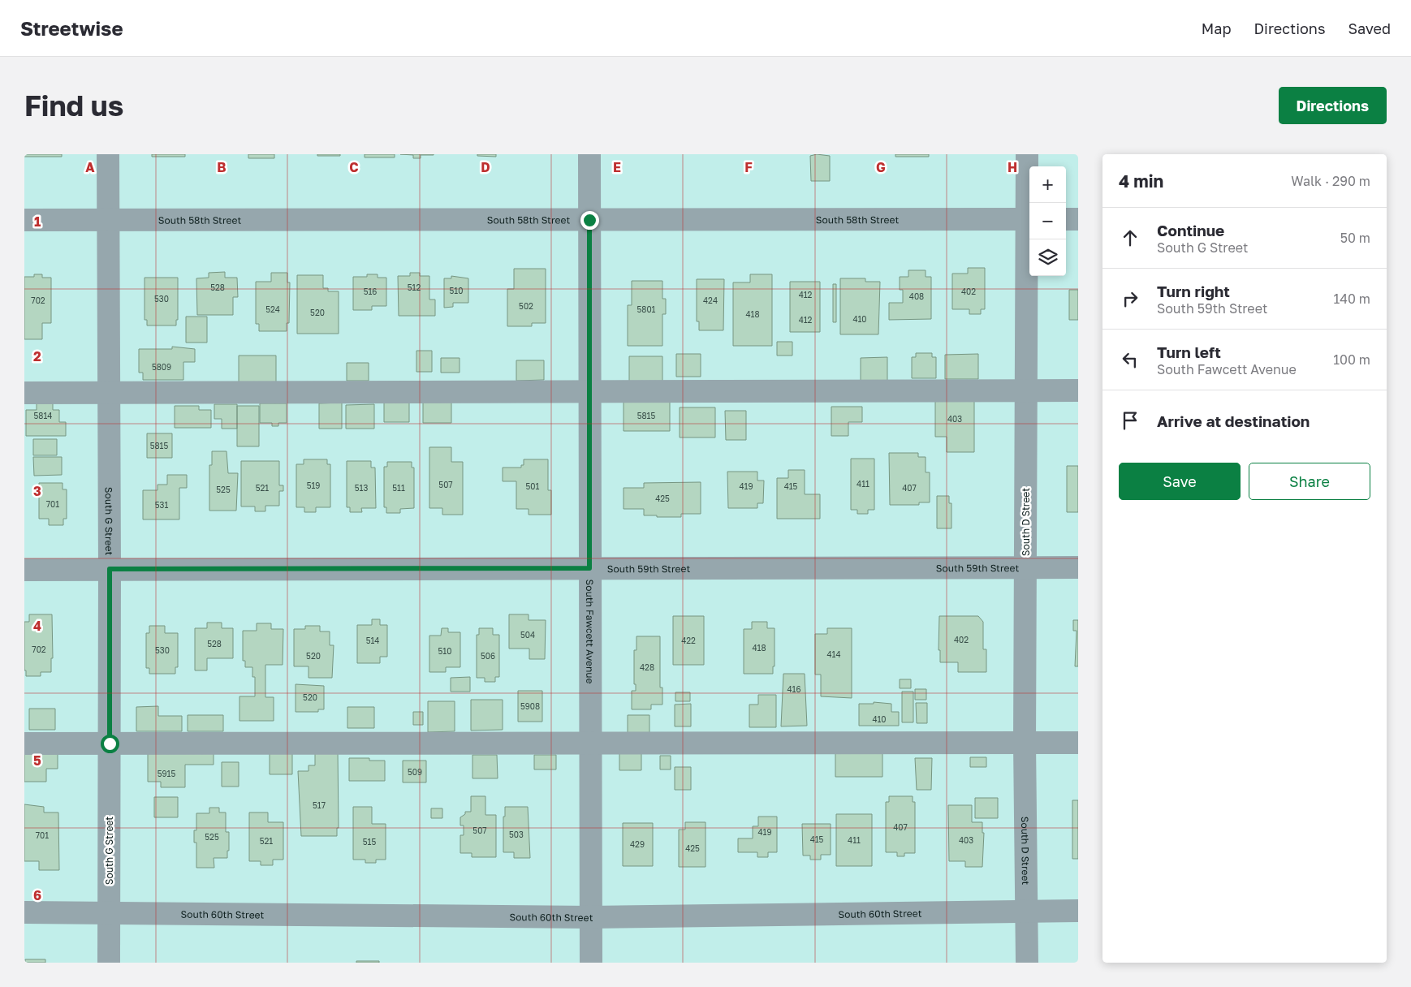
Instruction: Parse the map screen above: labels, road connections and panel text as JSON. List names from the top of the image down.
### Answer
{
  "streets": {
    "street": [
      "South 58th Street",
      "South G Street",
      "South D Street",
      "South 59th Street",
      "South Fawcett Avenue",
      "South 60th Street"
    ]
  },
  "crossings": [
    ["South 58th Street", "South G Street"],
    ["South 58th Street", "South D Street"],
    ["South 58th Street", "South Fawcett Avenue"],
    ["South G Street", "South 59th Street"],
    ["South G Street", "South 60th Street"],
    ["South D Street", "South 59th Street"],
    ["South D Street", "South 60th Street"],
    ["South 59th Street", "South Fawcett Avenue"],
    ["South Fawcett Avenue", "South 60th Street"]
  ],
  "house_numbers": [
    "528",
    "512",
    "510",
    "516",
    "402",
    "412",
    "408",
    "530",
    "702",
    "424",
    "502",
    "524",
    "5801",
    "520",
    "418",
    "410",
    "412",
    "5809",
    "5814",
    "5815",
    "403",
    "5815",
    "411",
    "507",
    "519",
    "501",
    "419",
    "415",
    "521",
    "513",
    "511",
    "407",
    "525",
    "425",
    "701",
    "531",
    "504",
    "402",
    "514",
    "422",
    "528",
    "418",
    "702",
    "530",
    "510",
    "414",
    "520",
    "506",
    "428",
    "416",
    "520",
    "5908",
    "410",
    "509",
    "5915",
    "517",
    "407",
    "507",
    "419",
    "503",
    "701",
    "525",
    "415",
    "411",
    "403",
    "521",
    "515",
    "429",
    "425"
  ],
  "page": {
    "header": "Streetwise",
    "nav": ["Map", "Directions", "Saved"],
    "buttons": [
      "Directions",
      ["Save", "Share"]
    ],
    "title": "Find us",
    "heading": ["4 min", "Walk · 290 m"],
    "map_buttons": ["+", "−"],
    "list": [
      ["Continue", "South G Street", "50 m"],
      ["Turn right", "South 59th Street", "140 m"],
      ["Turn left", "South Fawcett Avenue", "100 m"],
      "Arrive at destination"
    ]
  },
  "grid": {
    "columns": [
      "A",
      "B",
      "C",
      "D",
      "E",
      "F",
      "G",
      "H"
    ],
    "rows": [
      "1",
      "2",
      "3",
      "4",
      "5",
      "6"
    ]
  }
}
